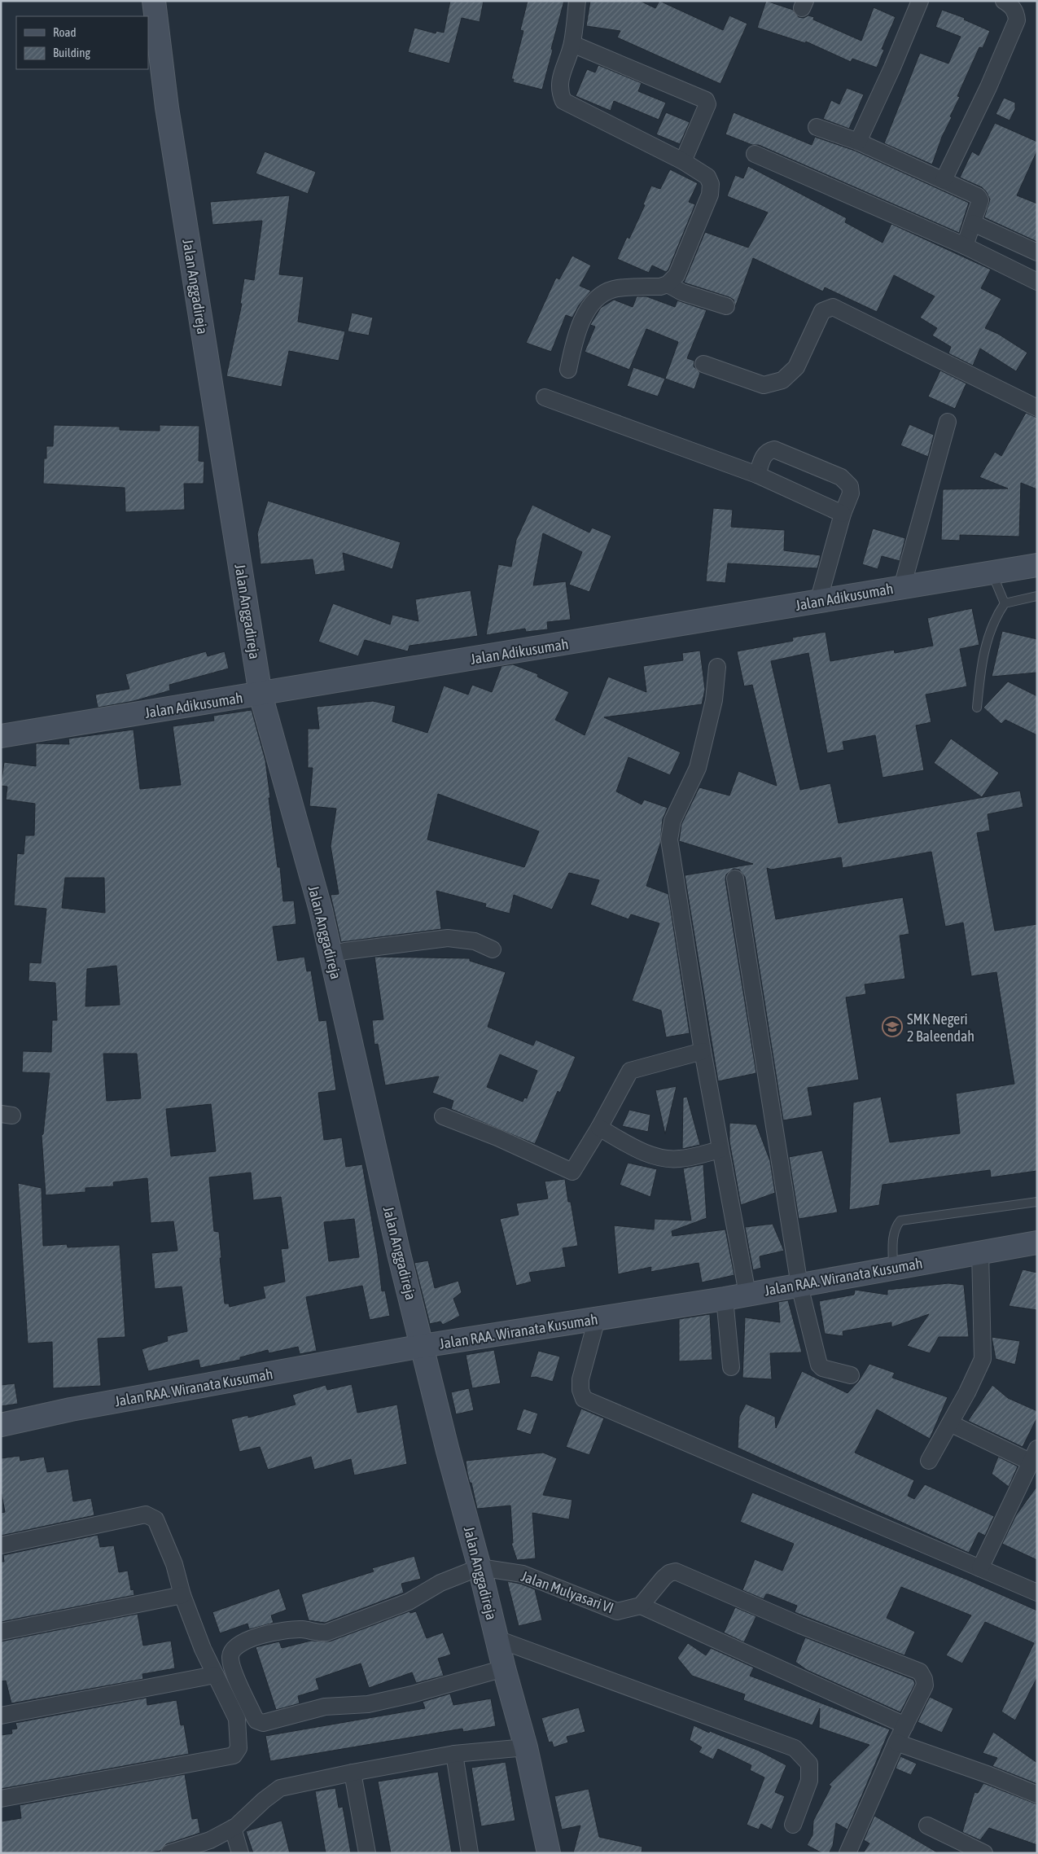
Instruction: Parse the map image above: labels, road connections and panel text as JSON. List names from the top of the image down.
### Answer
{
  "streets": {
    "main road": ["Jalan Anggadireja", "Jalan Adikusumah", "Jalan RAA. Wiranata Kusumah"],
    "street": ["Jalan Mulyasari VI"]
  },
  "crossings": [
    ["Jalan Anggadireja", "Jalan Adikusumah"],
    ["Jalan Anggadireja", "Jalan RAA. Wiranata Kusumah"],
    ["Jalan Anggadireja", "Jalan Mulyasari VI"]
  ],
  "places": {
    "school or university": ["SMK Negeri 2 Baleendah"]
  },
  "legend": ["Road", "Building"]
}
